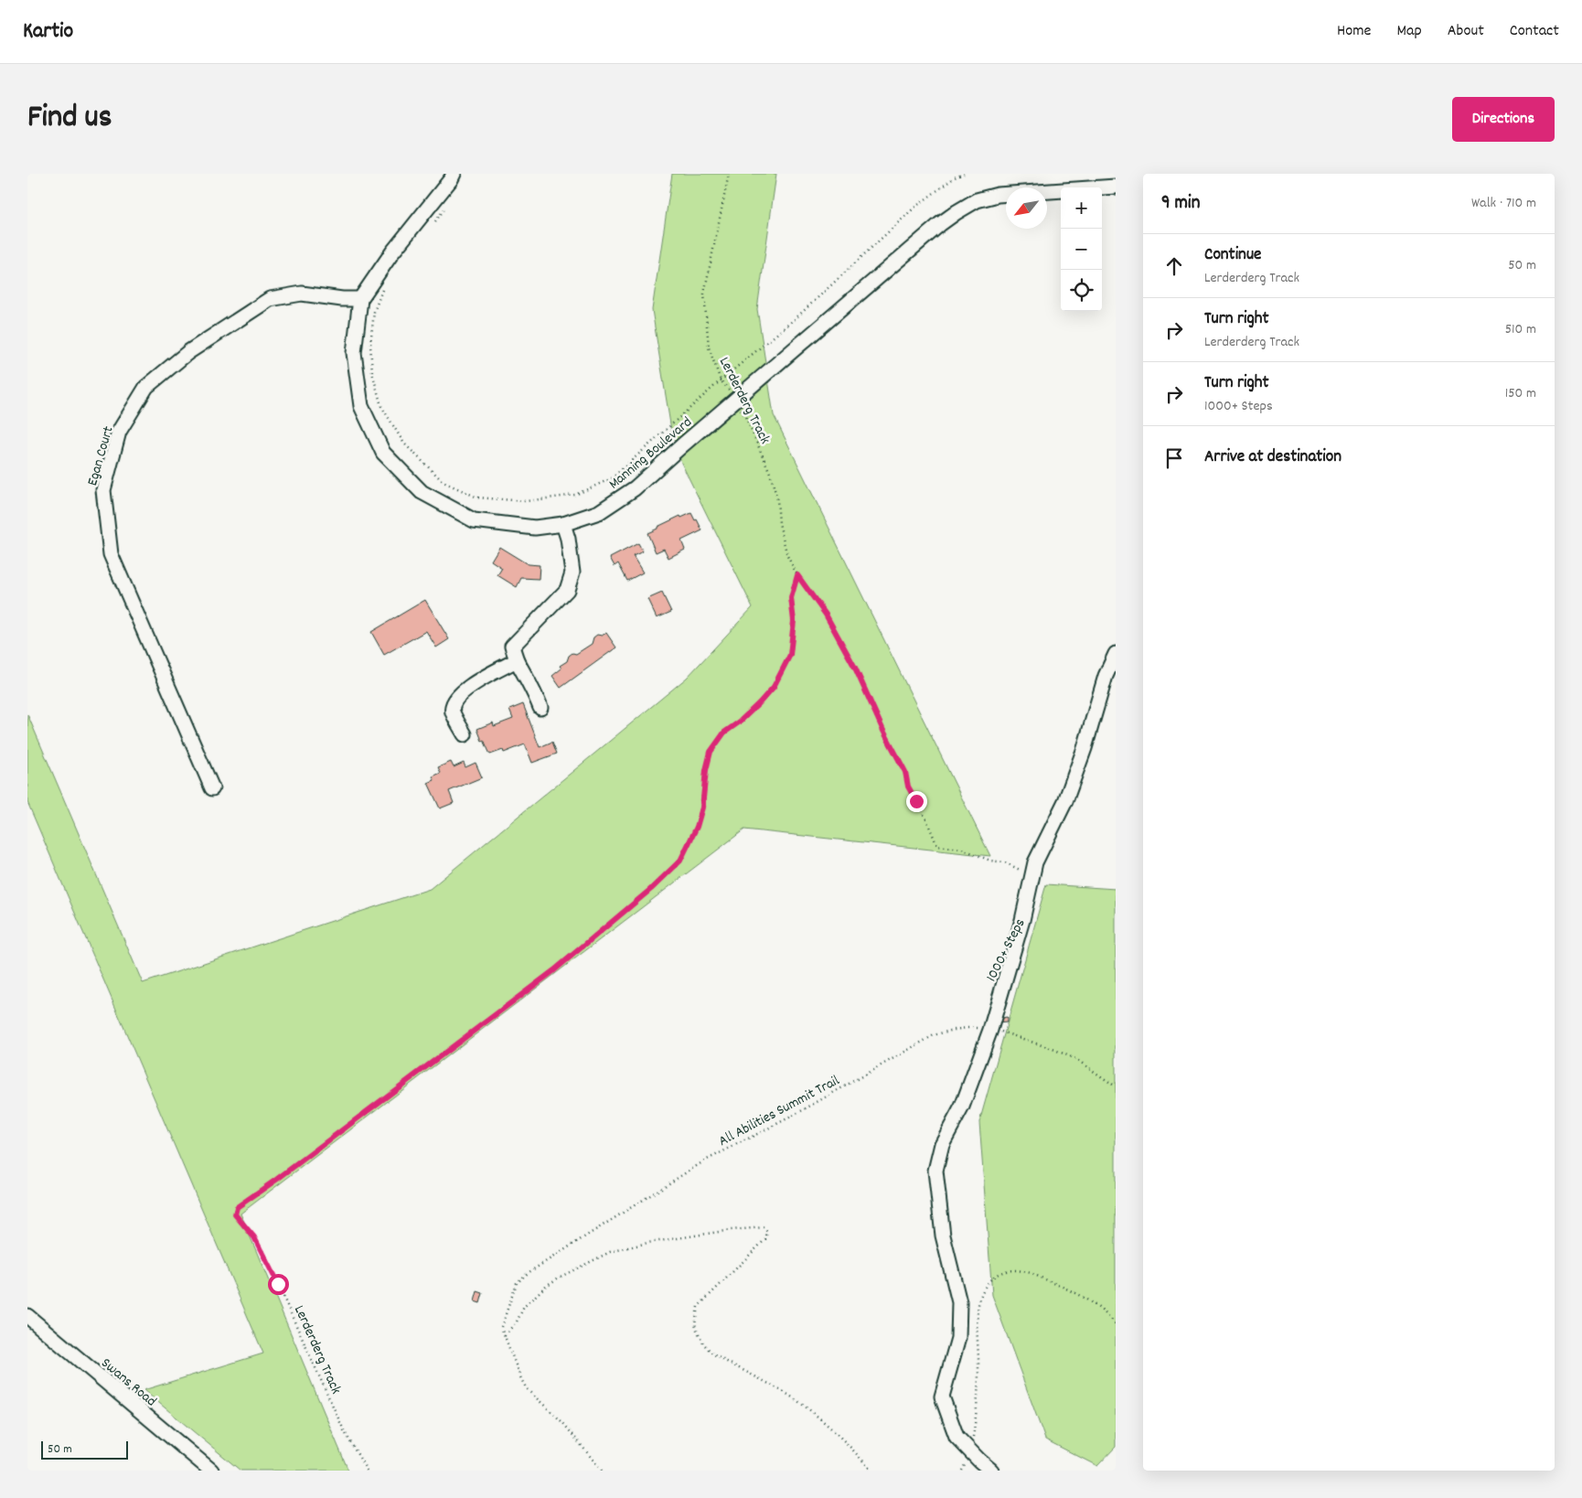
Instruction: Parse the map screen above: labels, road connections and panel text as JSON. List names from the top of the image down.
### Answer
{
  "streets": {
    "street": ["Manning Boulevard", "Egan Court", "Swans Road"],
    "path": ["Lerderderg Track", "All Abilities Summit Trail"]
  },
  "crossings": [
    ["Lerderderg Track", "Manning Boulevard"],
    ["Manning Boulevard", "Egan Court"]
  ],
  "scale_bar": "50 m",
  "north": "bottom left",
  "page": {
    "header": "Kartio",
    "nav": [
      "Home",
      "Map",
      "About",
      "Contact"
    ],
    "title": "Find us",
    "buttons": "Directions",
    "heading": ["9 min", "Walk · 710 m"],
    "map_buttons": ["+", "−"],
    "list": [
      ["Continue", "Lerderderg Track", "50 m"],
      ["Turn right", "Lerderderg Track", "510 m"],
      ["Turn right", "1000+ Steps", "150 m"],
      "Arrive at destination"
    ],
    "scale": "50 m"
  }
}
